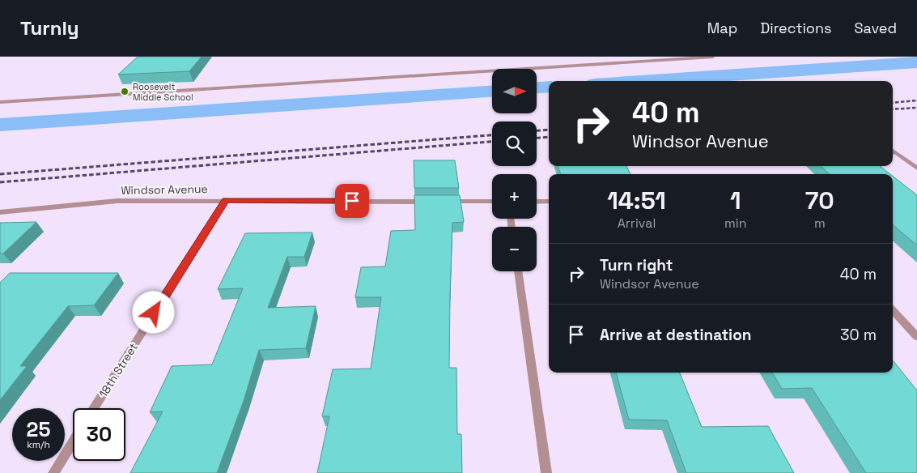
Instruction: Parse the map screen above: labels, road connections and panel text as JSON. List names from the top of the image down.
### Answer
{
  "streets": {
    "street": ["Windsor Avenue", "18th Street"]
  },
  "crossings": [
    ["Windsor Avenue", "18th Street"]
  ],
  "places": ["Roosevelt Middle School"],
  "north": "right",
  "page": {
    "header": "Turnly",
    "nav": ["Map", "Directions", "Saved"],
    "map_buttons": ["+", "−"],
    "turn": ["40 m", "Windsor Avenue"],
    "eta": [
      "14:51",
      "Arrival",
      "1",
      "min",
      "70",
      "m"
    ],
    "list": [
      {
        "name": "Turn right",
        "note": "Windsor Avenue",
        "value": "40 m"
      },
      {
        "name": "Arrive at destination",
        "value": "30 m"
      }
    ],
    "speed": "25 km/h",
    "limit": "30"
  }
}
